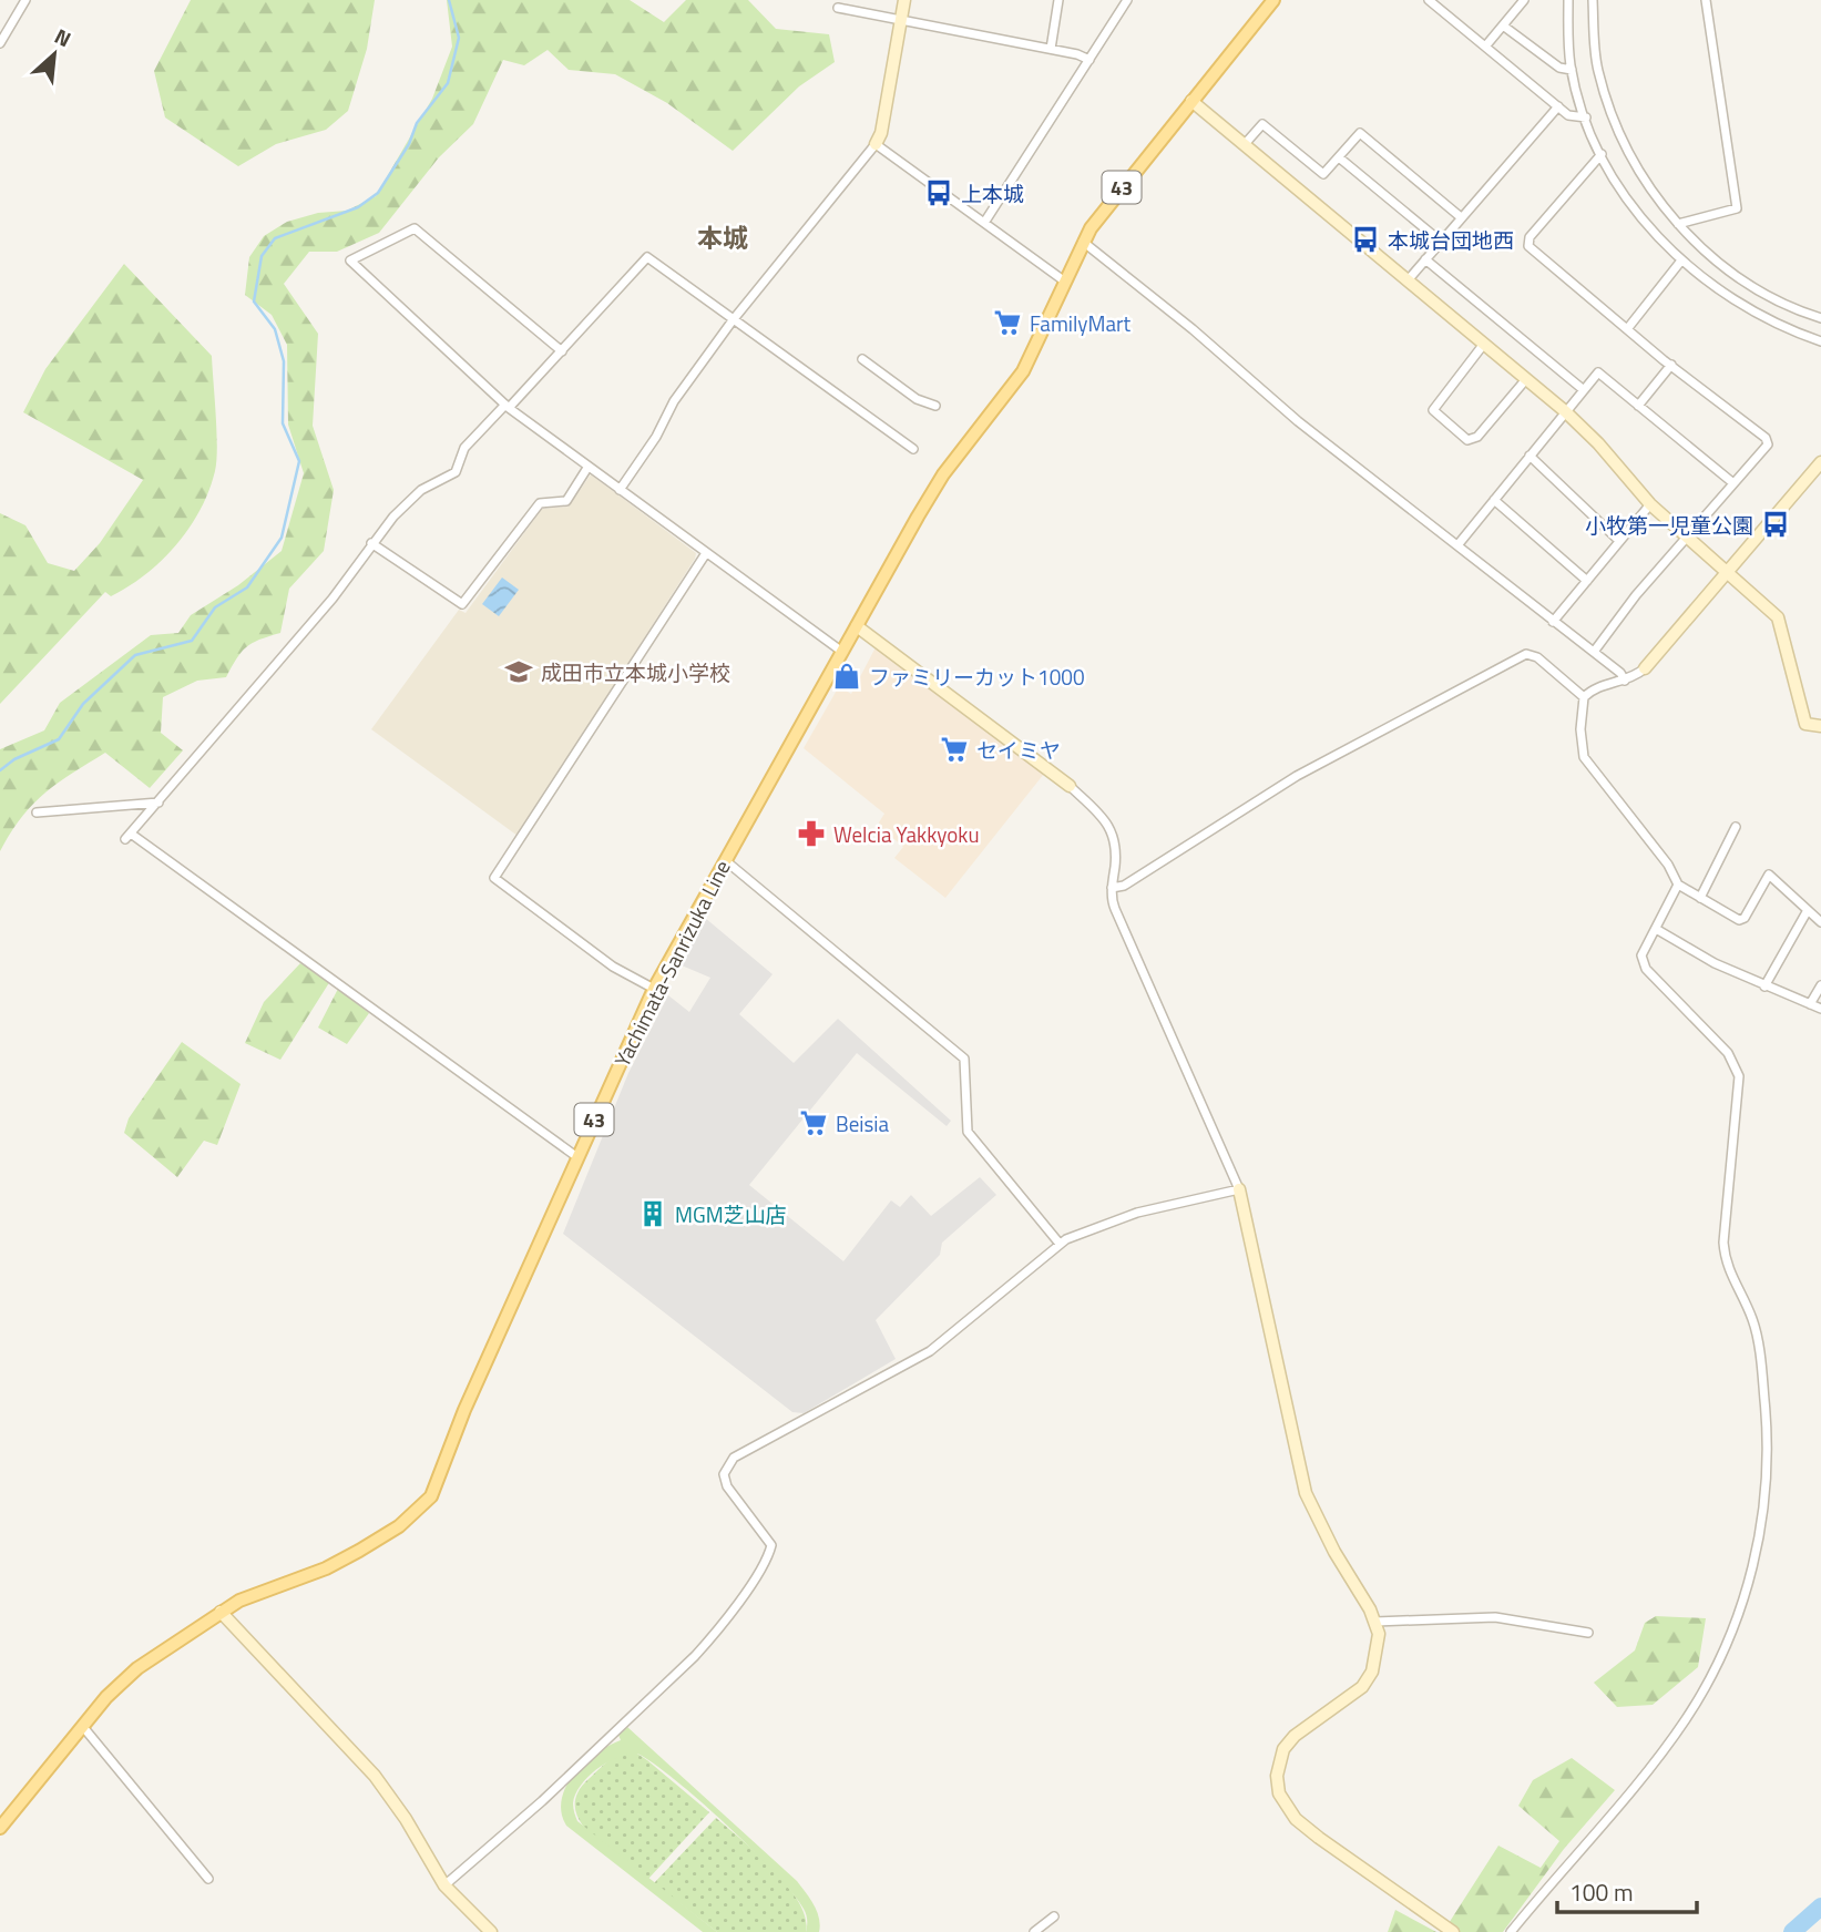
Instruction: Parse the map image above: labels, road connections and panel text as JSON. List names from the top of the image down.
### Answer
{
  "streets": {
    "main road": ["43", "Yachimata-Sanrizuka Line"]
  },
  "districts": ["本城"],
  "places": {
    "bus stop": ["上本城", "本城台団地西", "小牧第一児童公園"],
    "supermarket": ["FamilyMart", "セイミヤ", "Beisia"],
    "school or university": ["成田市立本城小学校"],
    "shop": ["ファミリーカット1000"],
    "pharmacy": ["Welcia Yakkyoku"],
    "building": ["MGM芝山店"]
  },
  "scale_bar": "100 m",
  "north": "top right"
}
